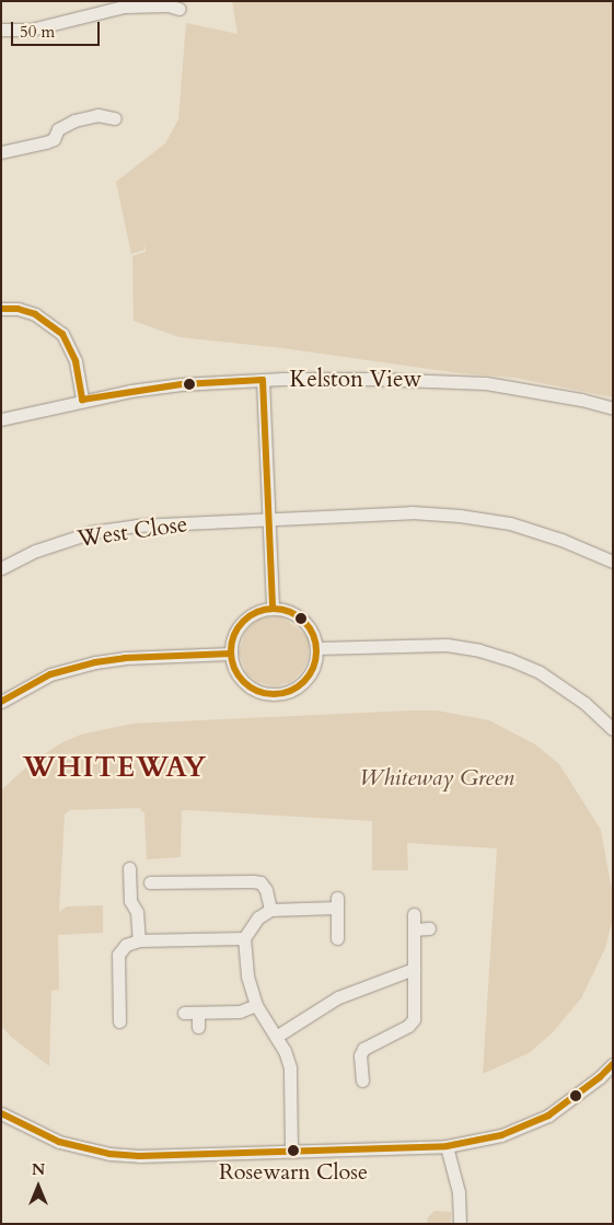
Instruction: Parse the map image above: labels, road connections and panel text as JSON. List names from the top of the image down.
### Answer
{
  "streets": {
    "street": ["Kelston View", "West Close"]
  },
  "districts": ["WHITEWAY"],
  "parks": ["Whiteway Green"],
  "places": ["Rosewarn Close"],
  "scale_bar": "50 m",
  "north": "top"
}
